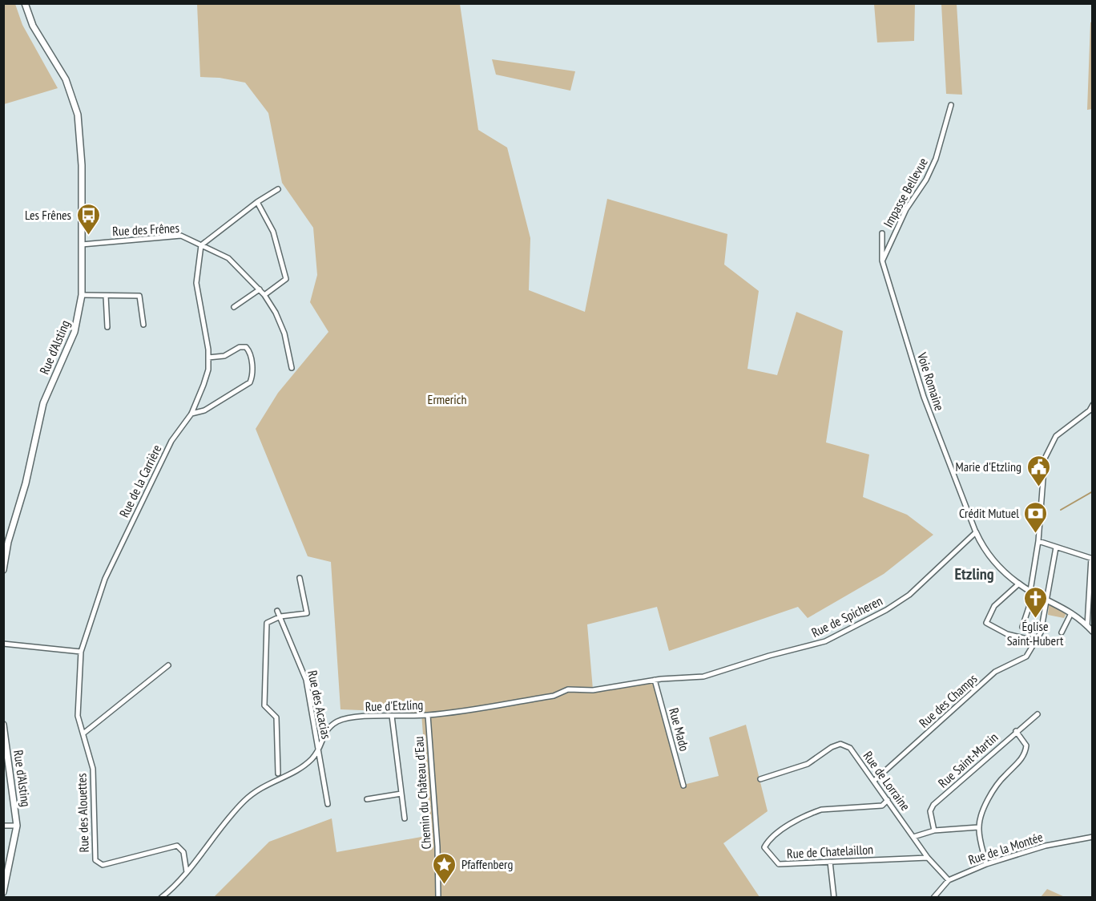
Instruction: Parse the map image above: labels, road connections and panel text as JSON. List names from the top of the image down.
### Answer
{
  "streets": {
    "main road": ["Rue d'Alsting"],
    "street": [
      "Impasse Bellevue",
      "Rue des Frênes",
      "Voie Romaine",
      "Rue de la Carrière",
      "Rue de Spicheren",
      "Rue des Champs",
      "Rue des Acacias",
      "Rue d'Etzling",
      "Rue Mado",
      "Rue Saint-Martin",
      "Rue de Lorraine",
      "Chemin du Château d'Eau",
      "Rue des Alouettes",
      "Rue de la Montée",
      "Rue de Chatelaillon"
    ]
  },
  "crossings": [
    ["Impasse Bellevue", "Voie Romaine"],
    ["Rue des Frênes", "Rue d'Alsting"],
    ["Rue des Frênes", "Rue de la Carrière"],
    ["Voie Romaine", "Rue de Spicheren"],
    ["Rue de la Carrière", "Rue des Alouettes"],
    ["Rue de Spicheren", "Rue d'Etzling"],
    ["Rue des Champs", "Rue de Lorraine"],
    ["Rue des Acacias", "Rue d'Etzling"],
    ["Rue d'Etzling", "Rue Mado"],
    ["Rue d'Etzling", "Chemin du Château d'Eau"],
    ["Rue d'Etzling", "Rue des Alouettes"],
    ["Rue de Lorraine", "Rue de la Montée"],
    ["Rue de Lorraine", "Rue de Chatelaillon"]
  ],
  "districts": ["Etzling"],
  "parks": ["Ermerich"],
  "places": {
    "bus stop": ["Les Frênes"],
    "public building": ["Marie d'Etzling"],
    "bank": ["Crédit Mutuel"],
    "church": ["Église Saint-Hubert"],
    "place": ["Pfaffenberg"]
  }
}
